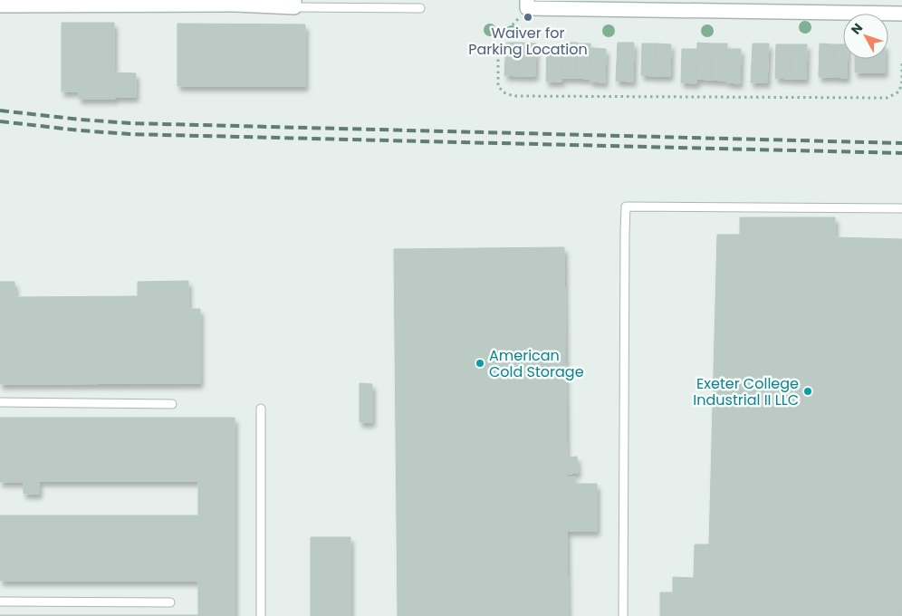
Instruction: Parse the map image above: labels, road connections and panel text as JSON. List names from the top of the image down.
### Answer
{
  "places": ["Waiver for Parking Location", "American Cold Storage", "Exeter College Industrial II LLC"],
  "north": "top left"
}
